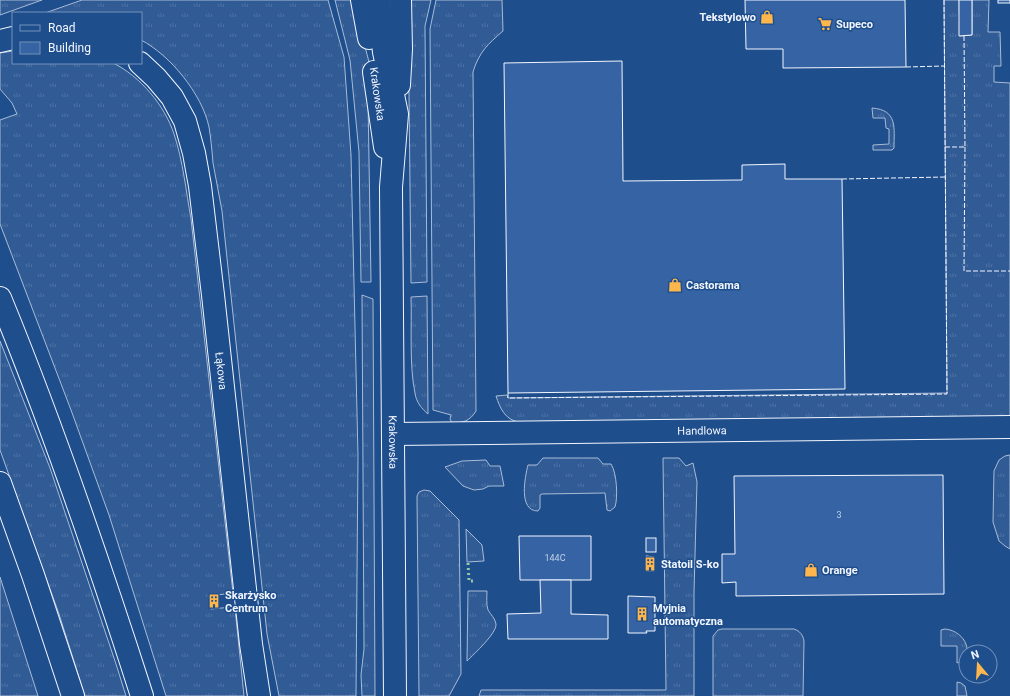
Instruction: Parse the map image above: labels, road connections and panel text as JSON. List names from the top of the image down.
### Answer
{
  "streets": {
    "main road": ["Krakowska", "Łąkowa", "Handlowa"]
  },
  "crossings": [
    ["Krakowska", "Handlowa"]
  ],
  "places": {
    "shop": ["Tekstylowo", "Castorama", "Orange"],
    "supermarket": ["Supeco"],
    "building": ["Statoil S-ko", "Skarżysko Centrum", "Myjnia automatyczna"]
  },
  "house_numbers": ["3", "144C"],
  "legend": ["Road", "Building"],
  "north": "top"
}
